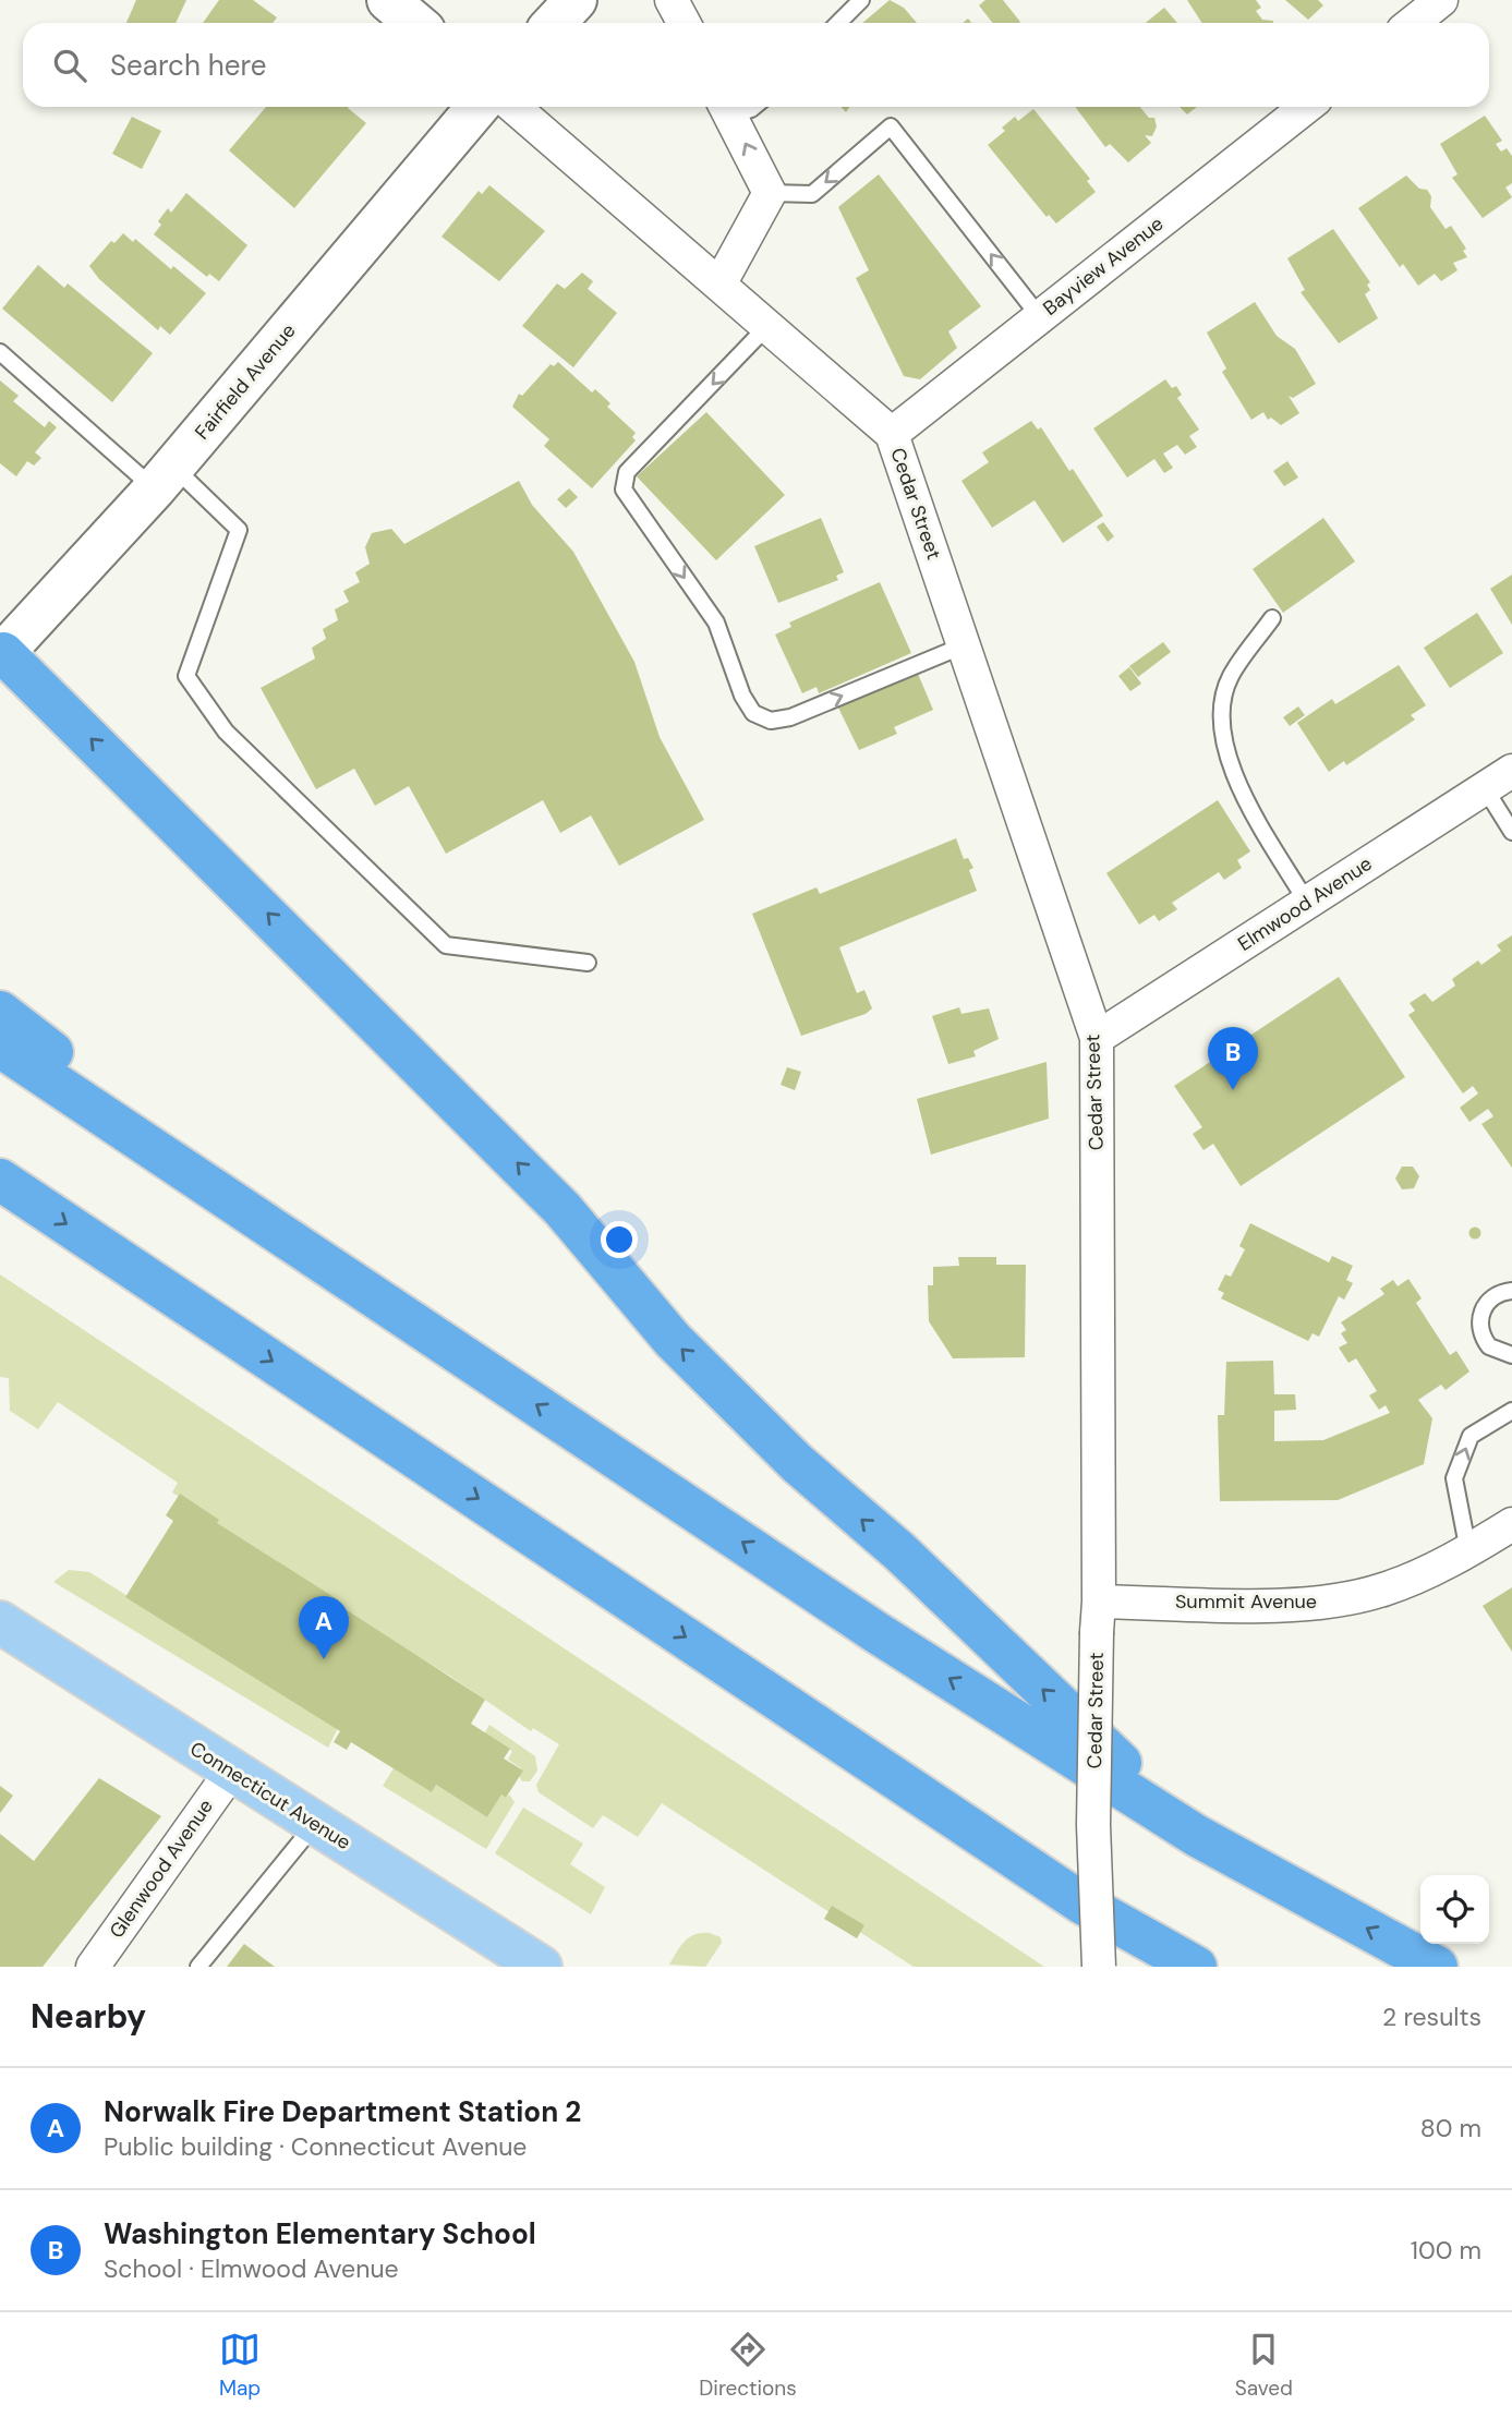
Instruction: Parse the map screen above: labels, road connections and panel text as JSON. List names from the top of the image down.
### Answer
{
  "streets": {
    "main road": ["Fairfield Avenue", "Connecticut Avenue"],
    "street": [
      "Bayview Avenue",
      "Cedar Street",
      "Elmwood Avenue",
      "Summit Avenue",
      "Glenwood Avenue"
    ]
  },
  "crossings": [
    ["Bayview Avenue", "Cedar Street"],
    ["Cedar Street", "Elmwood Avenue"],
    ["Cedar Street", "Summit Avenue"],
    ["Connecticut Avenue", "Glenwood Avenue"]
  ],
  "page": {
    "search": "Search here",
    "pins": ["B", "A"],
    "heading": ["Nearby", "2 results"],
    "list": [
      {
        "mark": "A",
        "name": "Norwalk Fire Department Station 2",
        "note": "Public building · Connecticut Avenue",
        "value": "80 m"
      },
      {
        "mark": "B",
        "name": "Washington Elementary School",
        "note": "School · Elmwood Avenue",
        "value": "100 m"
      }
    ],
    "nav": ["Map", "Directions", "Saved"]
  }
}
